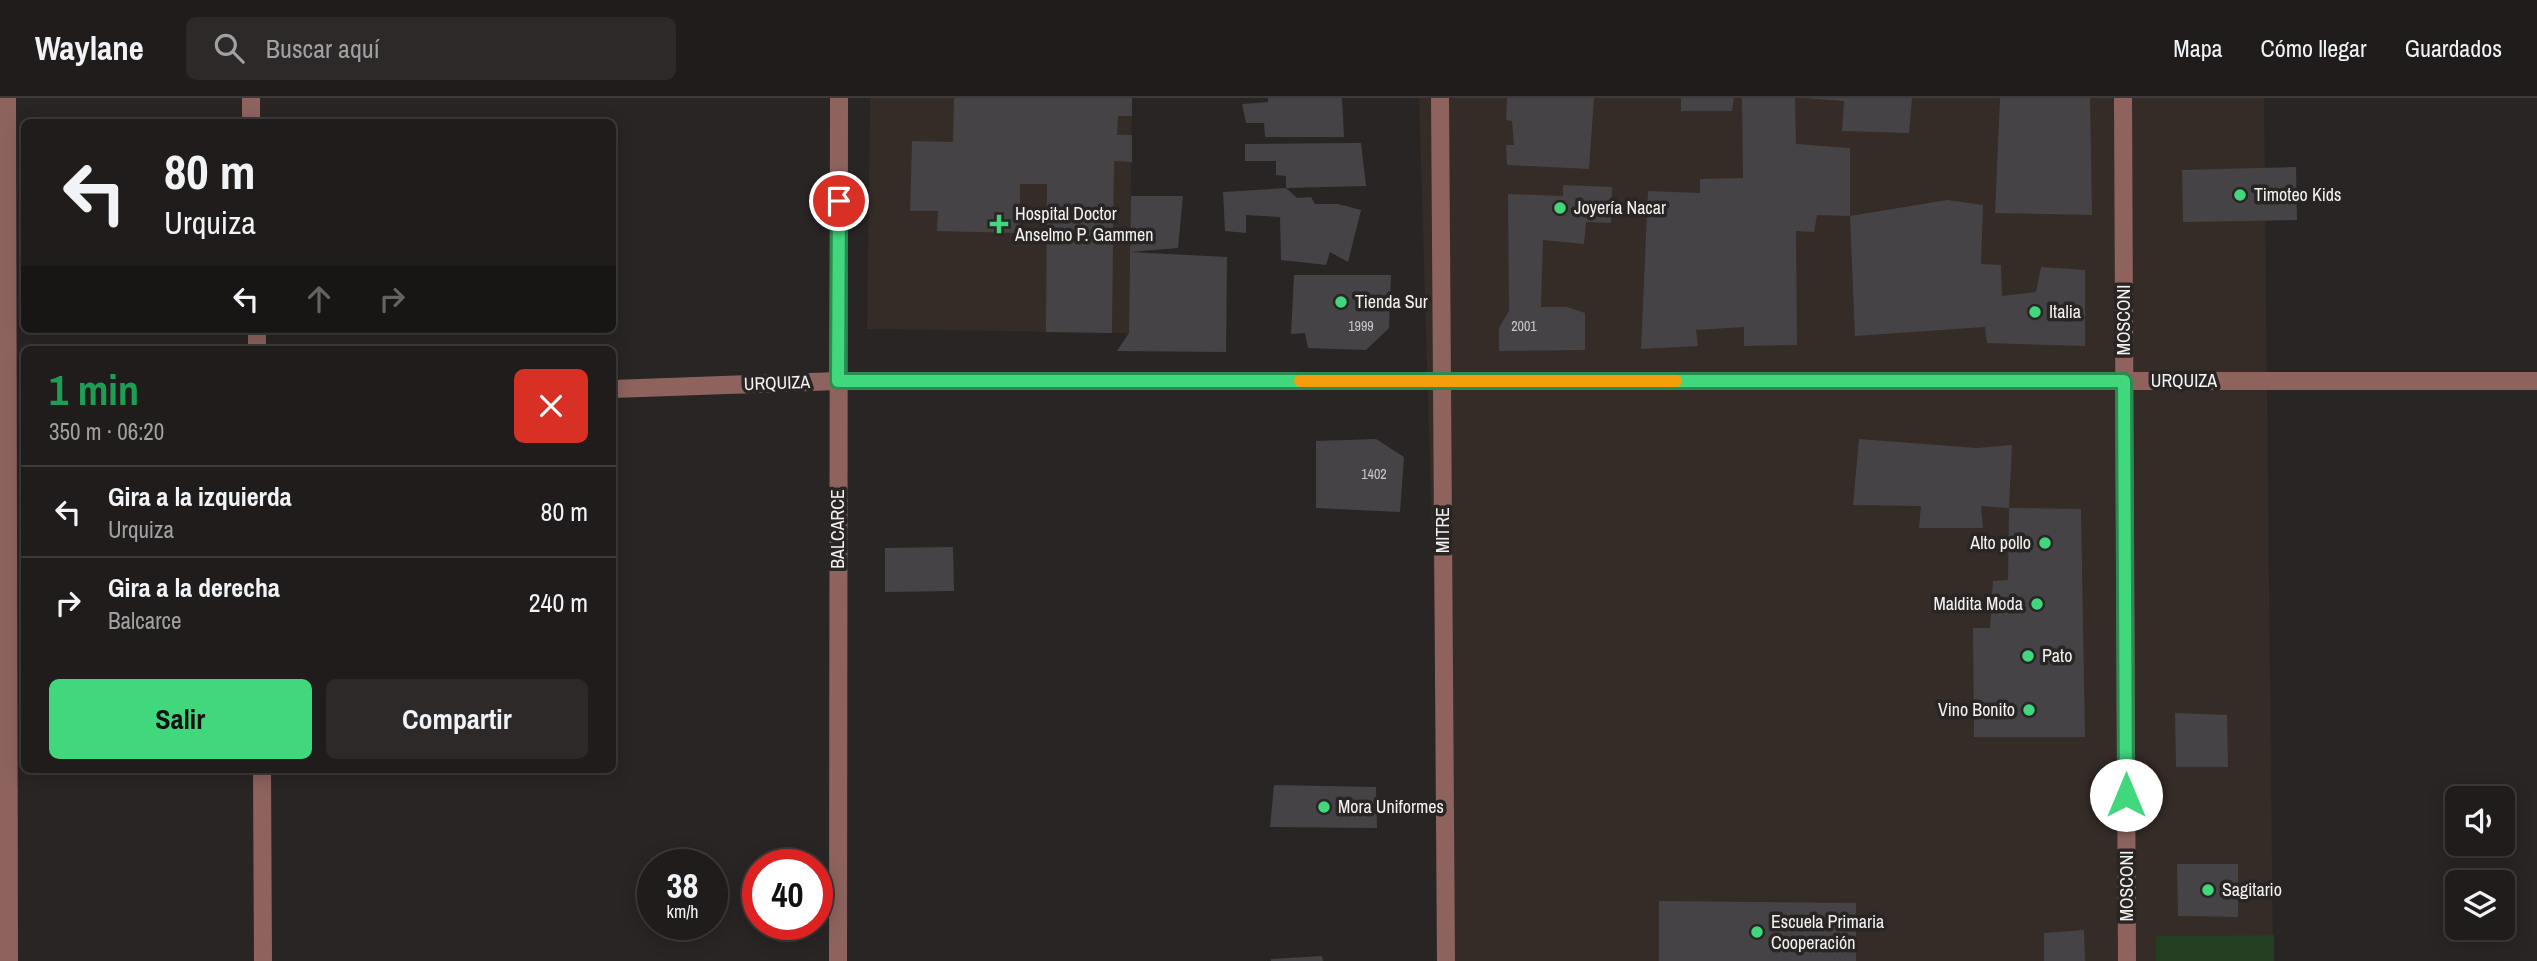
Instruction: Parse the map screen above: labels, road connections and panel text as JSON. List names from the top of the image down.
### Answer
{
  "streets": {
    "street": [
      "MOSCONI",
      "URQUIZA",
      "BALCARCE",
      "MITRE"
    ]
  },
  "crossings": [
    ["MOSCONI", "URQUIZA"],
    ["URQUIZA", "BALCARCE"],
    ["URQUIZA", "MITRE"]
  ],
  "places": {
    "other": [
      "Timoteo Kids",
      "Joyería Nacar",
      "Tienda Sur",
      "Italia",
      "Alto pollo",
      "Maldita Moda",
      "Pato",
      "Vino Bonito",
      "Mora Uniformes",
      "Sagitario",
      "Escuela Primaria Cooperación"
    ],
    "health": ["Hospital Doctor Anselmo P. Gammen"]
  },
  "house_numbers": ["1999", "2001", "1402"],
  "page": {
    "header": "Waylane",
    "search": "Buscar aquí",
    "nav": ["Mapa", "Cómo llegar", "Guardados"],
    "turn": ["80 m", "Urquiza"],
    "heading": ["1 min", "350 m · 06:20"],
    "list": [
      {
        "name": "Gira a la izquierda",
        "note": "Urquiza",
        "value": "80 m"
      },
      {
        "name": "Gira a la derecha",
        "note": "Balcarce",
        "value": "240 m"
      }
    ],
    "buttons": ["Salir", "Compartir"],
    "speed": "38 km/h",
    "limit": "40"
  }
}
